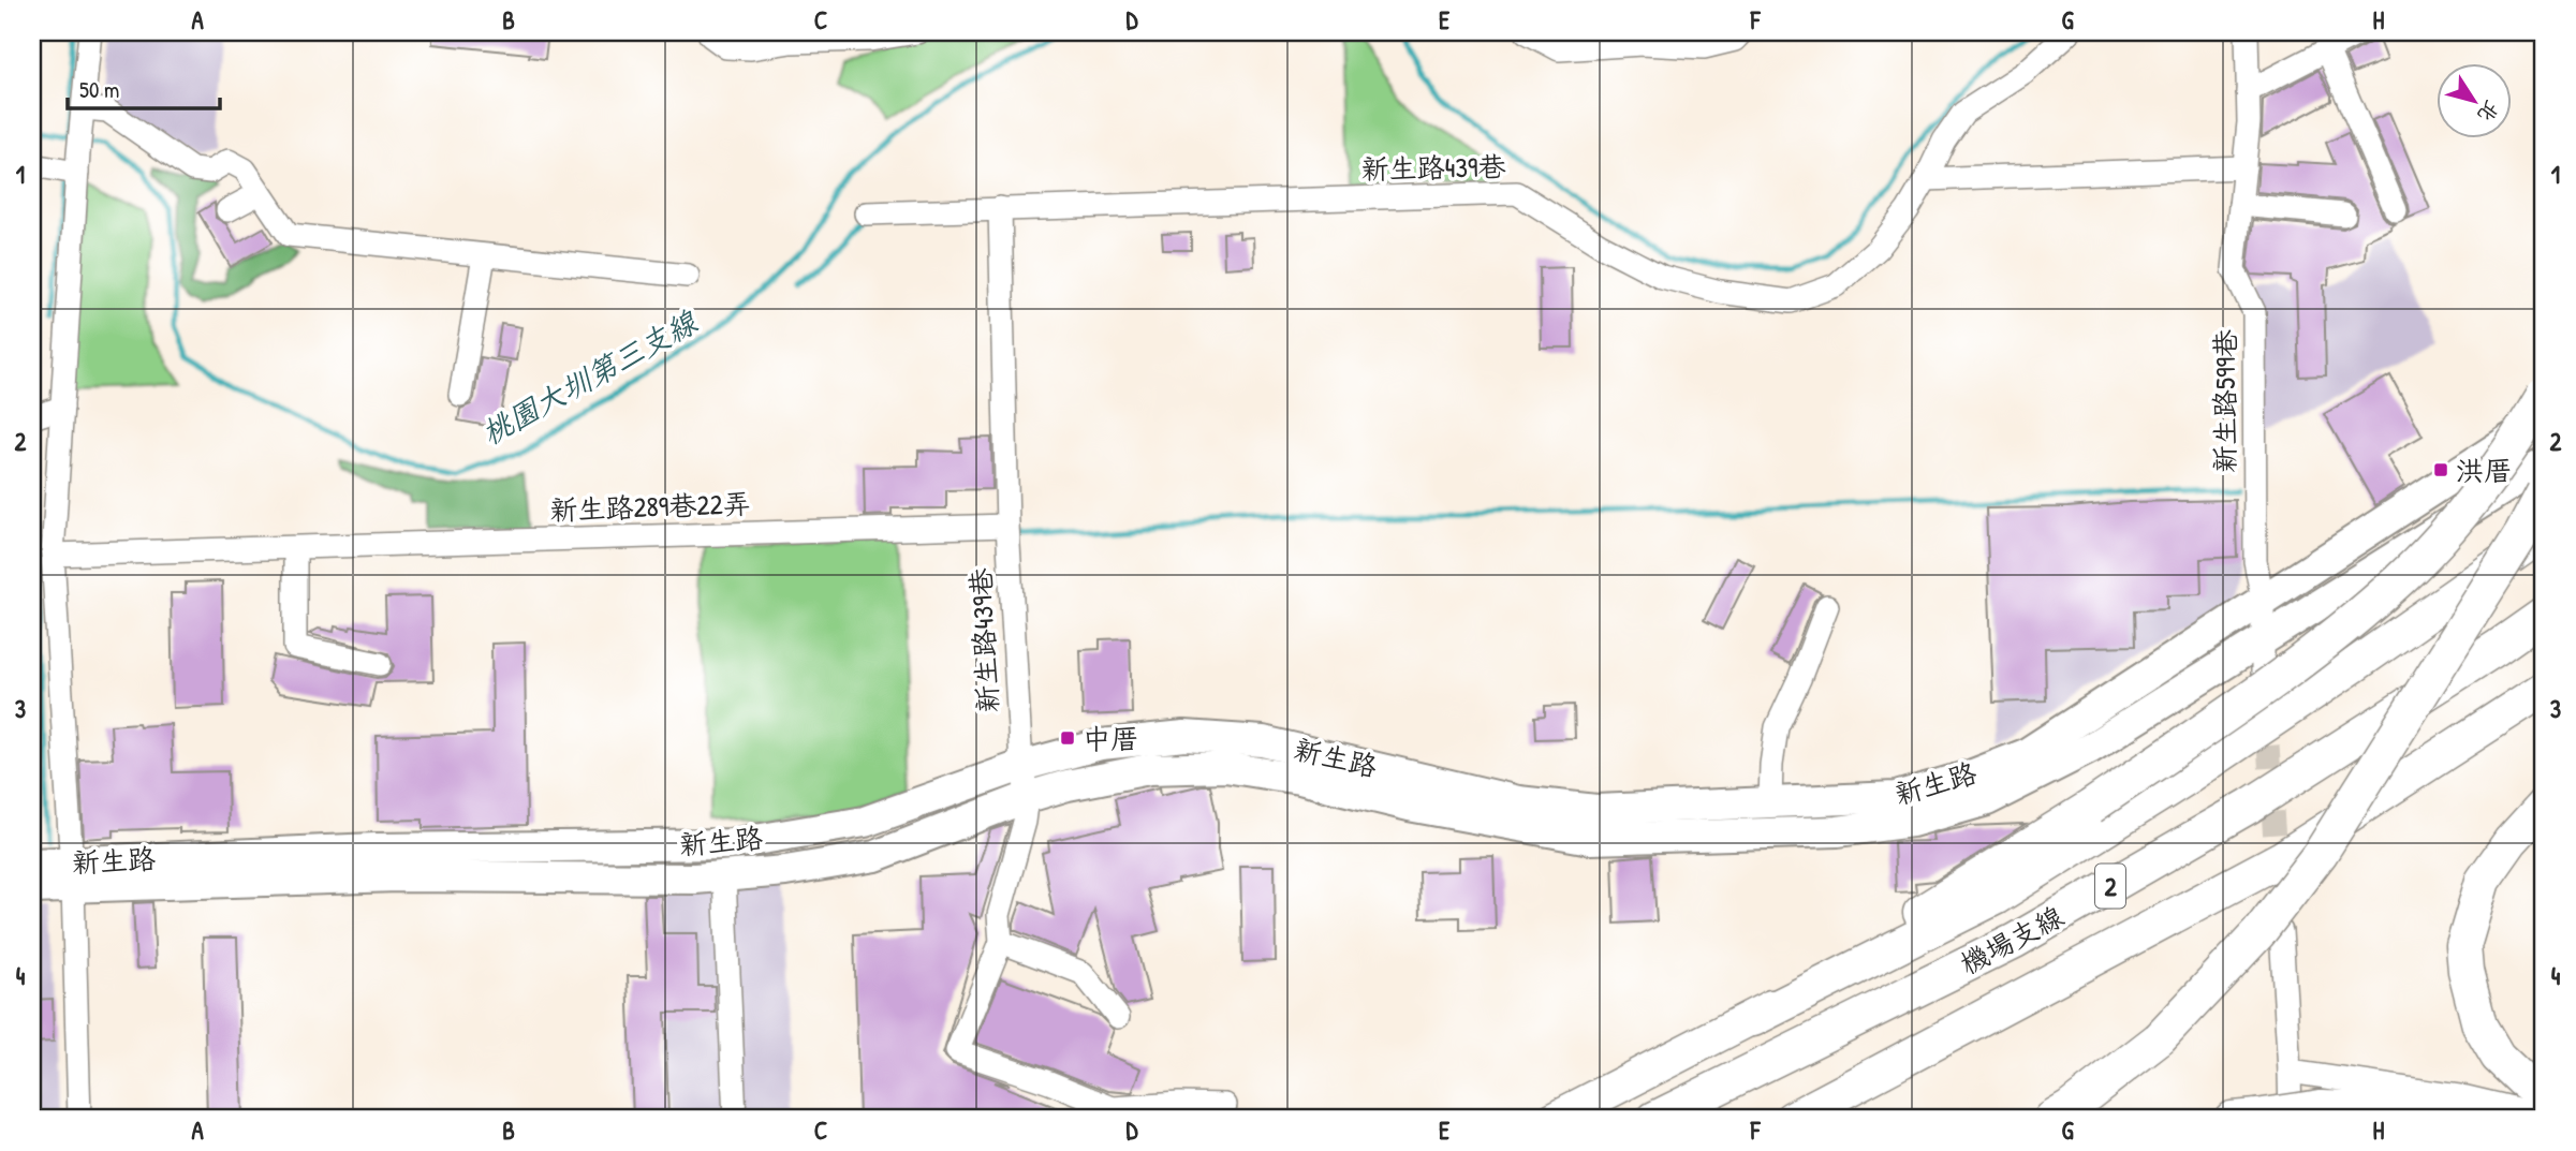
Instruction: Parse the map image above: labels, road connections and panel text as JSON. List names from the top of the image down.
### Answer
{
  "streets": {
    "highway": ["2", "機場支線"],
    "main road": ["新生路"],
    "street": ["新生路439巷", "新生路599巷", "新生路289巷22弄"]
  },
  "crossings": [
    ["新生路439巷", "新生路289巷22弄"],
    ["新生路439巷", "新生路"],
    ["新生路599巷", "新生路"]
  ],
  "water": ["桃園大圳第三支線"],
  "places": {
    "transit": ["洪厝", "中厝"]
  },
  "scale_bar": "50 m",
  "north": "bottom right",
  "grid": {
    "columns": [
      "A",
      "B",
      "C",
      "D",
      "E",
      "F",
      "G",
      "H"
    ],
    "rows": [
      "1",
      "2",
      "3",
      "4"
    ]
  }
}
